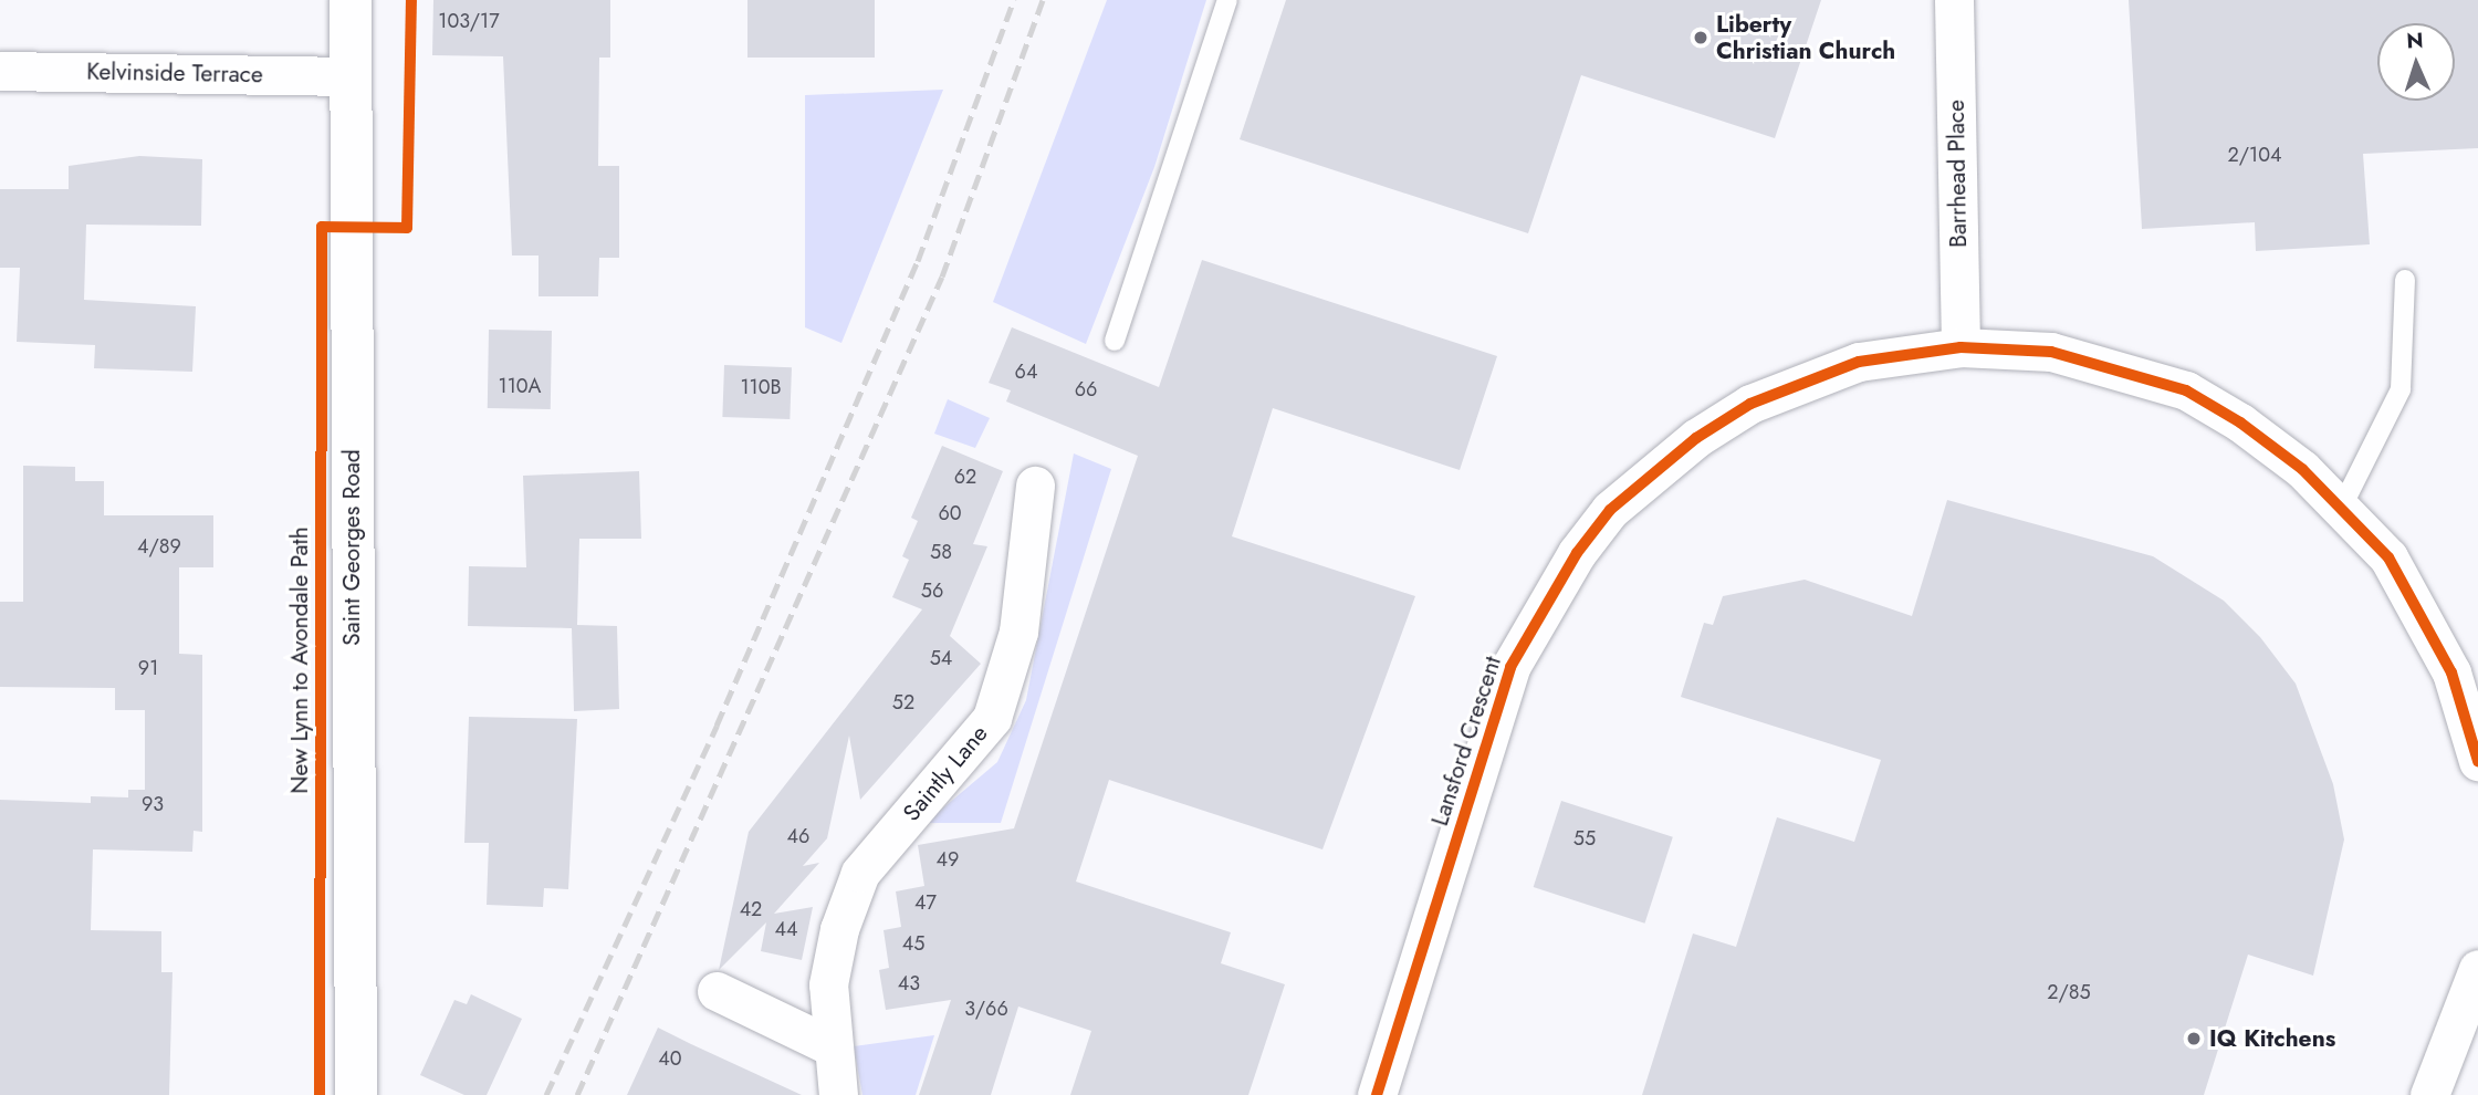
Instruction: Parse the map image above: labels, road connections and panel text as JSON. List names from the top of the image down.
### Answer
{
  "streets": {
    "main road": ["Saint Georges Road"],
    "street": [
      "Kelvinside Terrace",
      "Barrhead Place",
      "Lansford Crescent",
      "Saintly Lane"
    ],
    "cycle path": ["New Lynn to Avondale Path"]
  },
  "crossings": [
    ["Kelvinside Terrace", "Saint Georges Road"],
    ["Barrhead Place", "Lansford Crescent"]
  ],
  "places": ["Liberty Christian Church", "IQ Kitchens"],
  "house_numbers": [
    "103/17",
    "2/104",
    "64",
    "110A",
    "110B",
    "66",
    "62",
    "60",
    "4/89",
    "58",
    "56",
    "54",
    "91",
    "52",
    "93",
    "46",
    "55",
    "49",
    "47",
    "42",
    "44",
    "45",
    "43",
    "2/85",
    "3/66",
    "40"
  ],
  "north": "top"
}
